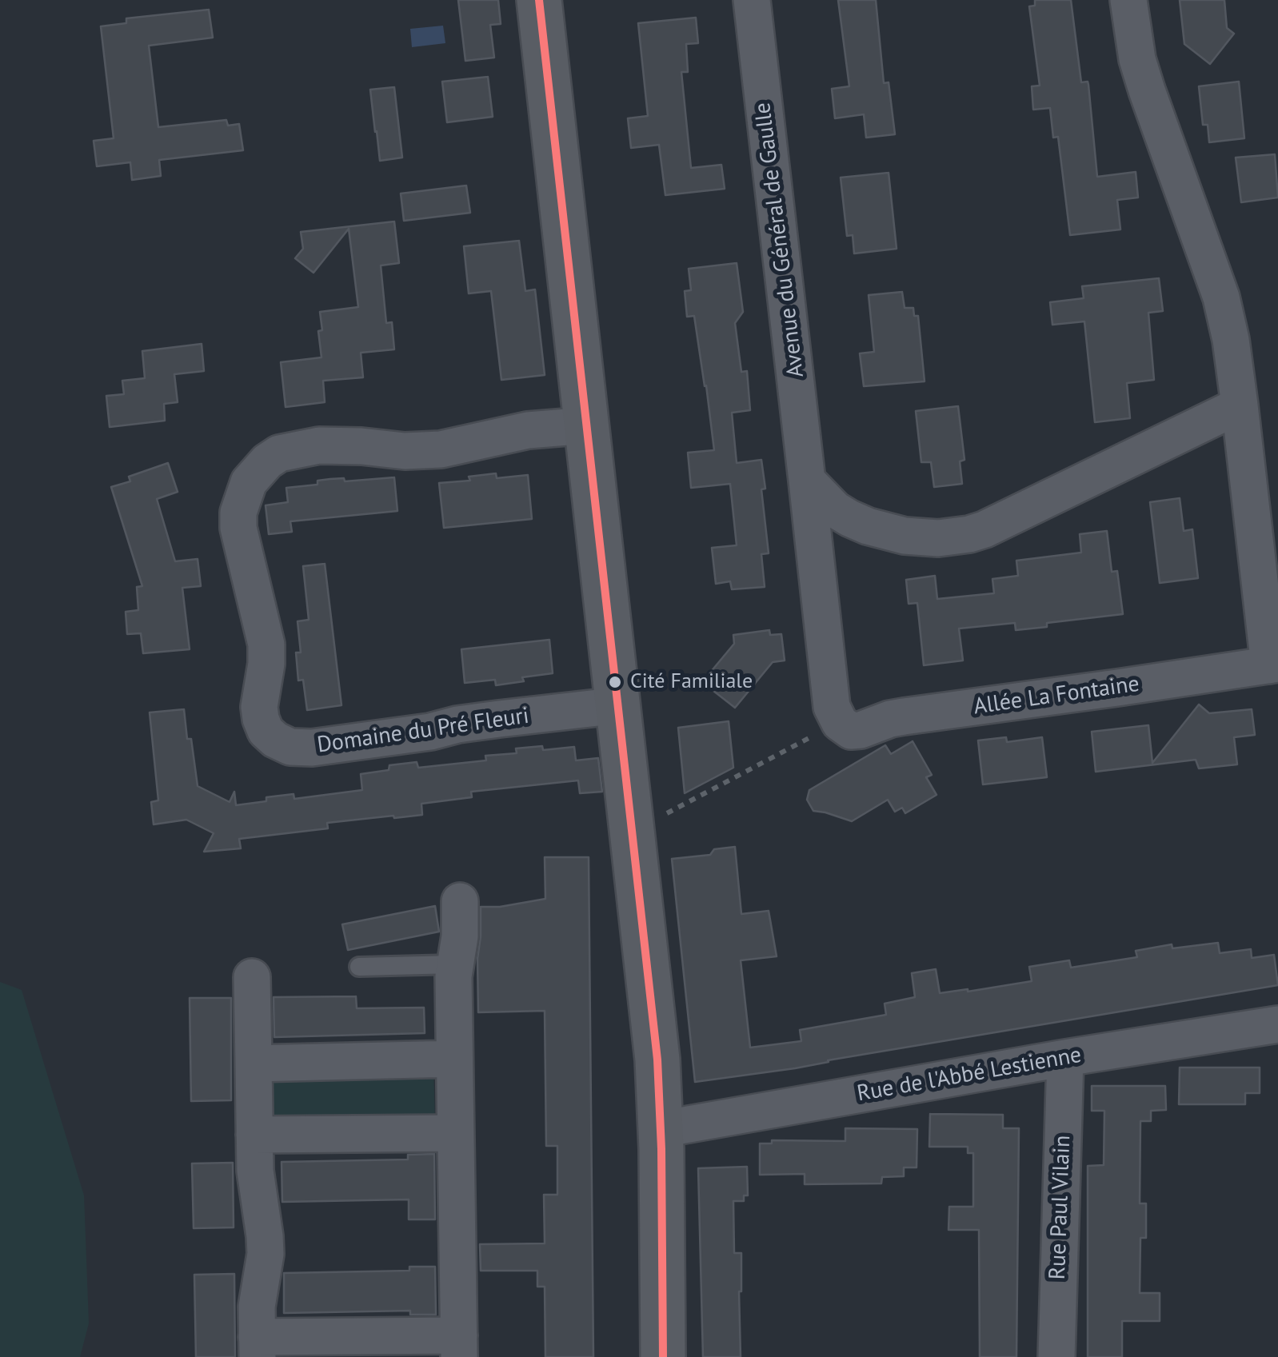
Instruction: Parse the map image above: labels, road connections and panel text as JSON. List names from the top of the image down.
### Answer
{
  "streets": {
    "street": [
      "Avenue du Général de Gaulle",
      "Allée La Fontaine",
      "Domaine du Pré Fleuri",
      "Rue de l'Abbé Lestienne",
      "Rue Paul Vilain"
    ]
  },
  "crossings": [
    ["Avenue du Général de Gaulle", "Allée La Fontaine"],
    ["Rue de l'Abbé Lestienne", "Rue Paul Vilain"]
  ],
  "places": ["Cité Familiale"]
}
